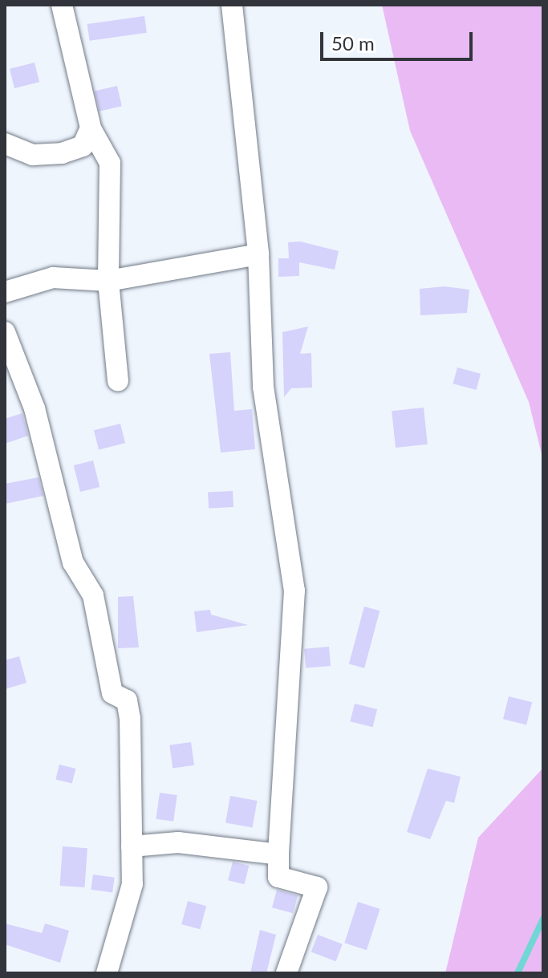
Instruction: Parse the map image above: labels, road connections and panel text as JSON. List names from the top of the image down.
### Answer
{
  "scale_bar": "50 m"
}
